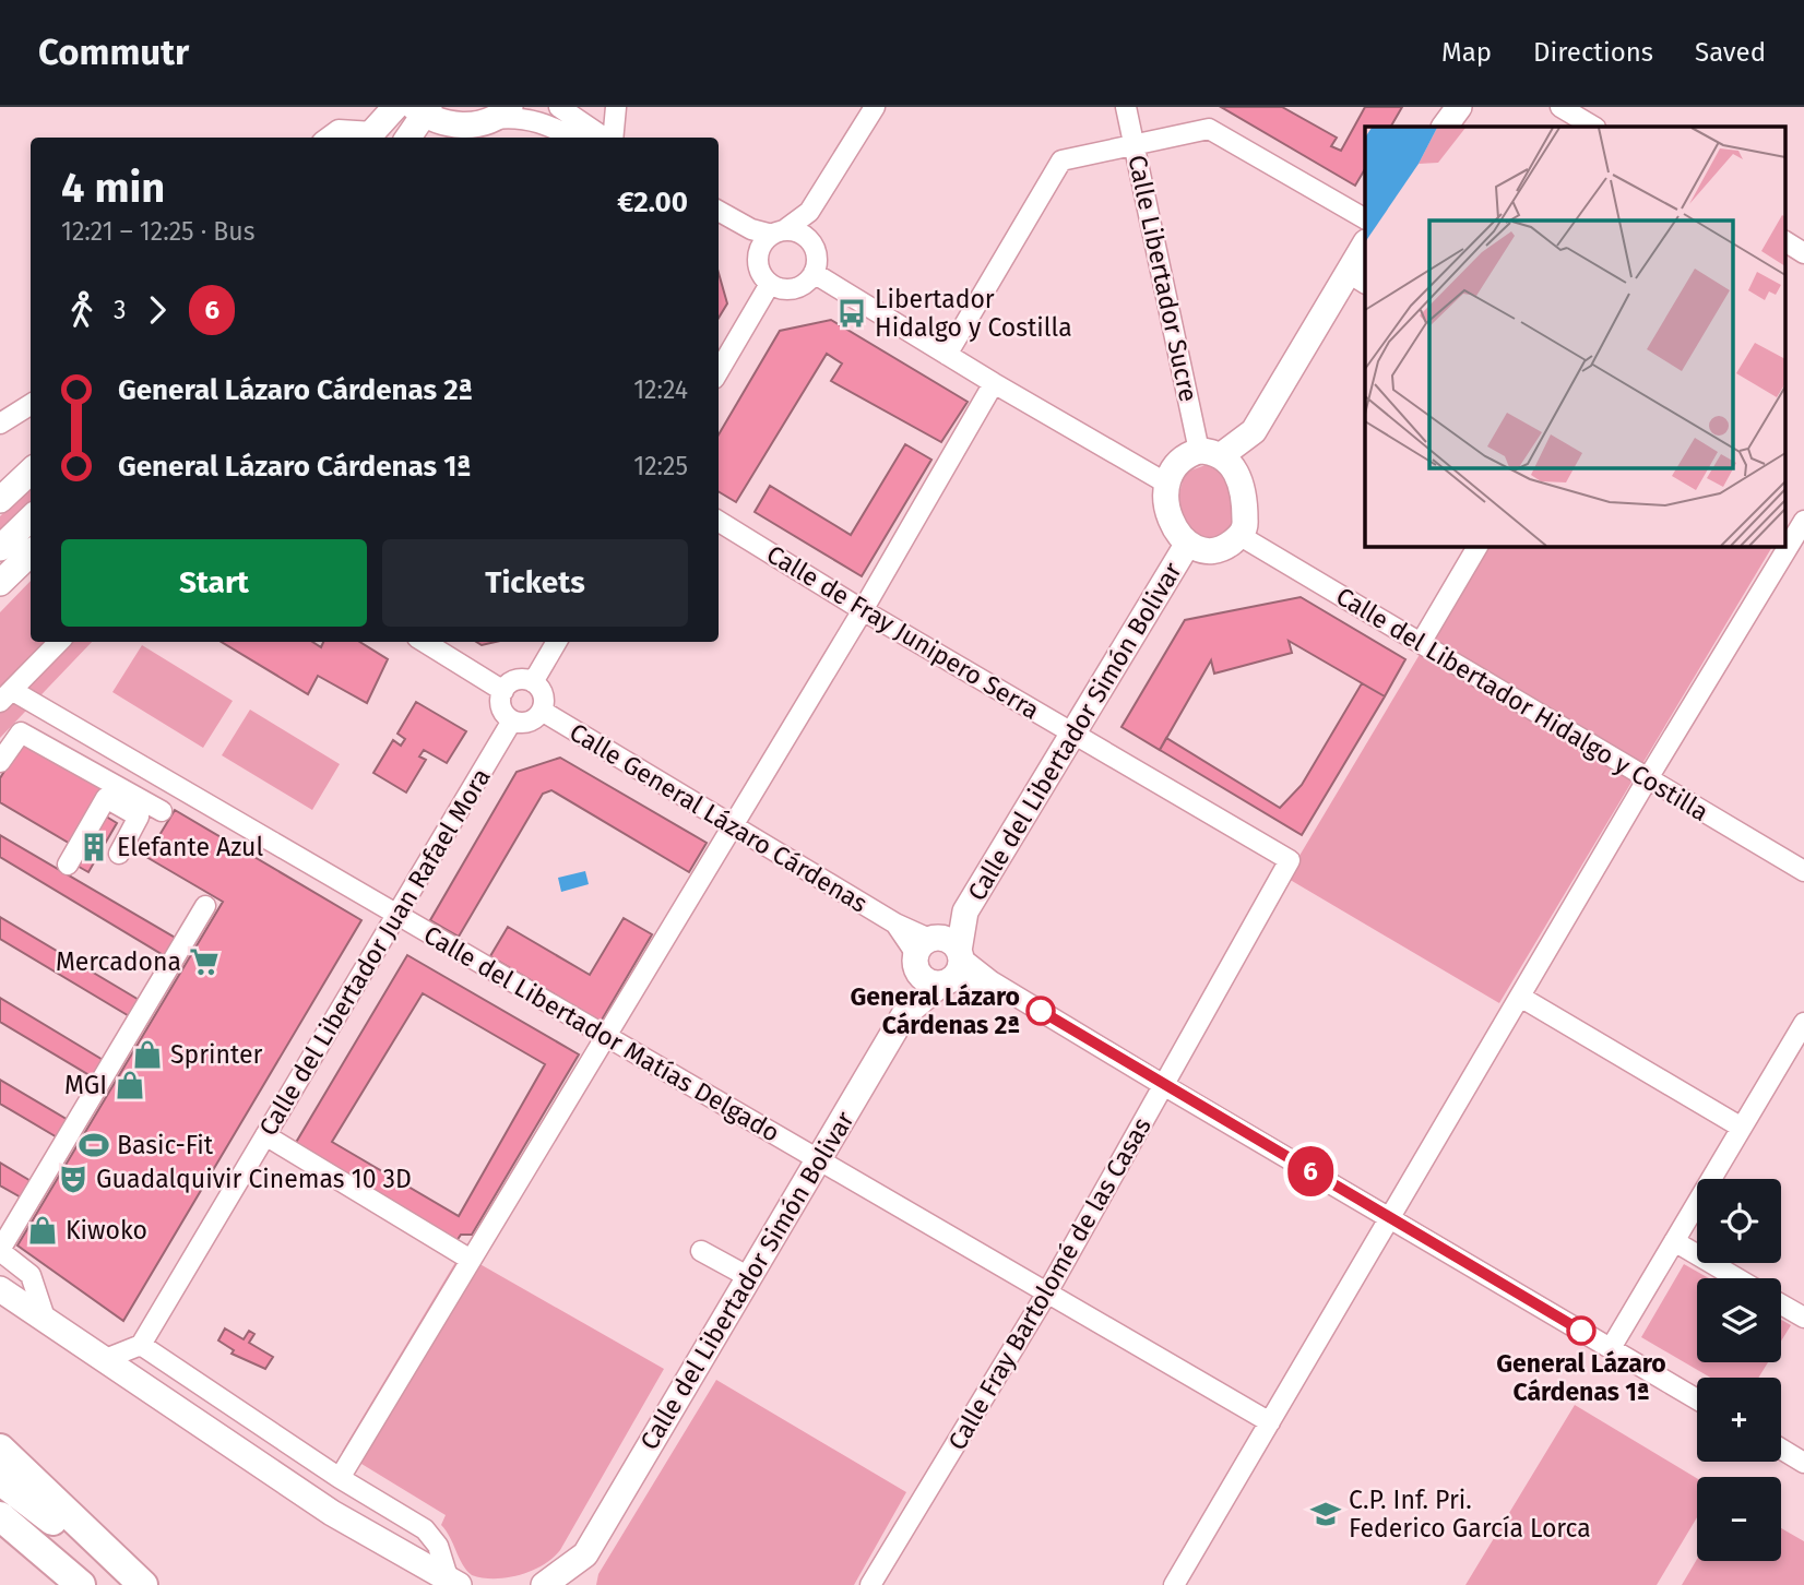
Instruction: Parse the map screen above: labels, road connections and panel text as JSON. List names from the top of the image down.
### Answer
{
  "streets": {
    "main road": ["Calle del Libertador Simón Bolivar"],
    "street": [
      "Calle Libertador Sucre",
      "Calle de Fray Junipero Serra",
      "Calle del Libertador Hidalgo y Costilla",
      "Calle General Lázaro Cárdenas",
      "Calle del Libertador Juan Rafael Mora",
      "Calle del Libertador Matías Delgado",
      "Calle Fray Bartolomé de las Casas"
    ]
  },
  "crossings": [
    ["Calle Libertador Sucre", "Calle del Libertador Hidalgo y Costilla"],
    ["Calle Libertador Sucre", "Calle del Libertador Simón Bolivar"],
    ["Calle de Fray Junipero Serra", "Calle del Libertador Simón Bolivar"],
    ["Calle de Fray Junipero Serra", "Calle Fray Bartolomé de las Casas"],
    ["Calle del Libertador Hidalgo y Costilla", "Calle del Libertador Simón Bolivar"],
    ["Calle del Libertador Simón Bolivar", "Calle General Lázaro Cárdenas"],
    ["Calle del Libertador Simón Bolivar", "Calle del Libertador Matías Delgado"],
    ["Calle General Lázaro Cárdenas", "Calle del Libertador Juan Rafael Mora"],
    ["Calle del Libertador Juan Rafael Mora", "Calle del Libertador Matías Delgado"],
    ["Calle del Libertador Matías Delgado", "Calle Fray Bartolomé de las Casas"]
  ],
  "places": {
    "bus stop": ["Libertador Hidalgo y Costilla"],
    "building": ["Elefante Azul"],
    "supermarket": ["Mercadona"],
    "other": ["General Lázaro Cárdenas 2ª", "General Lázaro Cárdenas 1ª"],
    "shop": ["Sprinter", "MGI", "Kiwoko"],
    "sports": ["Basic-Fit"],
    "theatre": ["Guadalquivir Cinemas 10 3D"],
    "school or university": ["C.P. Inf. Pri. Federico García Lorca"]
  },
  "lines": ["bus line 6"],
  "page": {
    "header": "Commutr",
    "nav": ["Map", "Directions", "Saved"],
    "on_map": "6",
    "heading": ["4 min", "12:21 – 12:25 · Bus", "€2.00"],
    "legs": ["3", "6"],
    "list": [
      {
        "name": "General Lázaro Cárdenas 2ª",
        "value": "12:24"
      },
      {
        "name": "General Lázaro Cárdenas 1ª",
        "value": "12:25"
      }
    ],
    "buttons": ["Start", "Tickets"],
    "map_buttons": ["+", "−"]
  }
}
